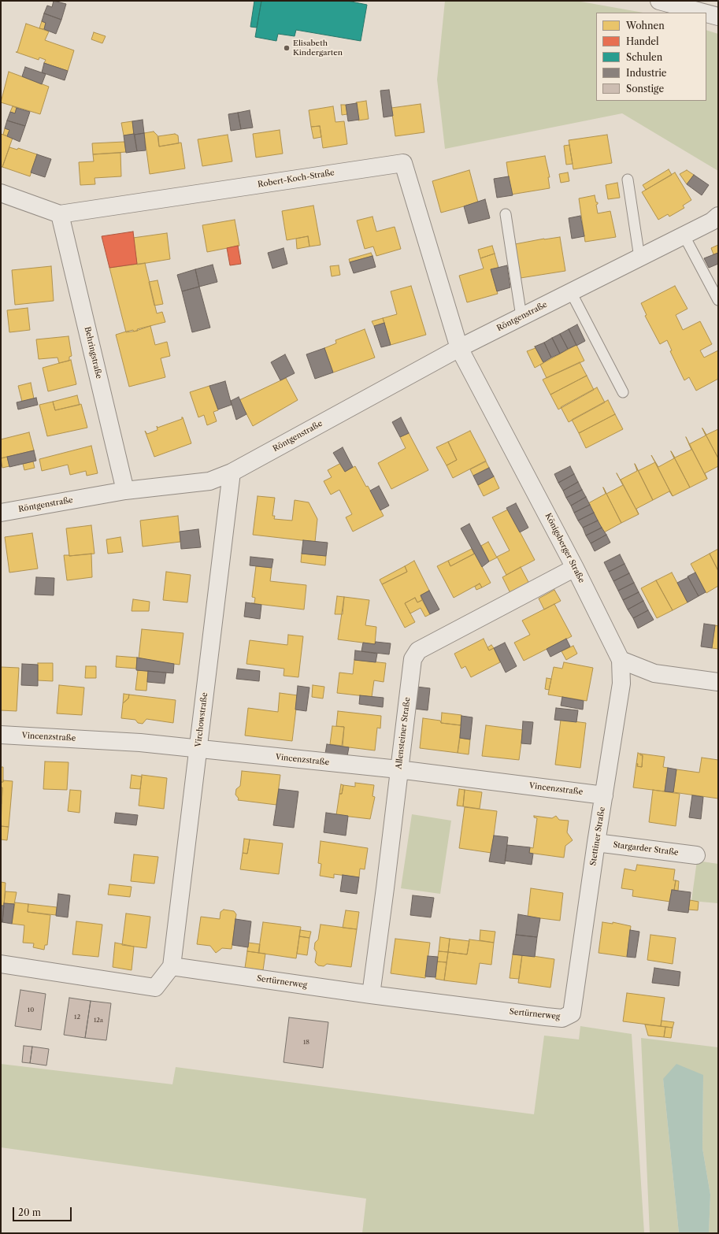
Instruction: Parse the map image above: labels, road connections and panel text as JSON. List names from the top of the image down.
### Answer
{
  "streets": {
    "street": [
      "Robert-Koch-Straße",
      "Röntgenstraße",
      "Behringstraße",
      "Königsberger Straße",
      "Virchowstraße",
      "Allensteiner Straße",
      "Vincenzstraße",
      "Stettiner Straße",
      "Stargarder Straße",
      "Sertürnerweg"
    ]
  },
  "crossings": [
    ["Robert-Koch-Straße", "Röntgenstraße"],
    ["Robert-Koch-Straße", "Behringstraße"],
    ["Robert-Koch-Straße", "Königsberger Straße"],
    ["Röntgenstraße", "Behringstraße"],
    ["Röntgenstraße", "Königsberger Straße"],
    ["Röntgenstraße", "Virchowstraße"],
    ["Königsberger Straße", "Allensteiner Straße"],
    ["Königsberger Straße", "Stettiner Straße"],
    ["Virchowstraße", "Vincenzstraße"],
    ["Virchowstraße", "Sertürnerweg"],
    ["Allensteiner Straße", "Vincenzstraße"],
    ["Allensteiner Straße", "Sertürnerweg"],
    ["Vincenzstraße", "Stettiner Straße"],
    ["Stettiner Straße", "Stargarder Straße"],
    ["Stettiner Straße", "Sertürnerweg"]
  ],
  "places": ["Elisabeth Kindergarten"],
  "house_numbers": [
    "10",
    "12",
    "12a",
    "18"
  ],
  "legend": [
    "Wohnen",
    "Handel",
    "Schulen",
    "Industrie",
    "Sonstige"
  ],
  "scale_bar": "20 m"
}
